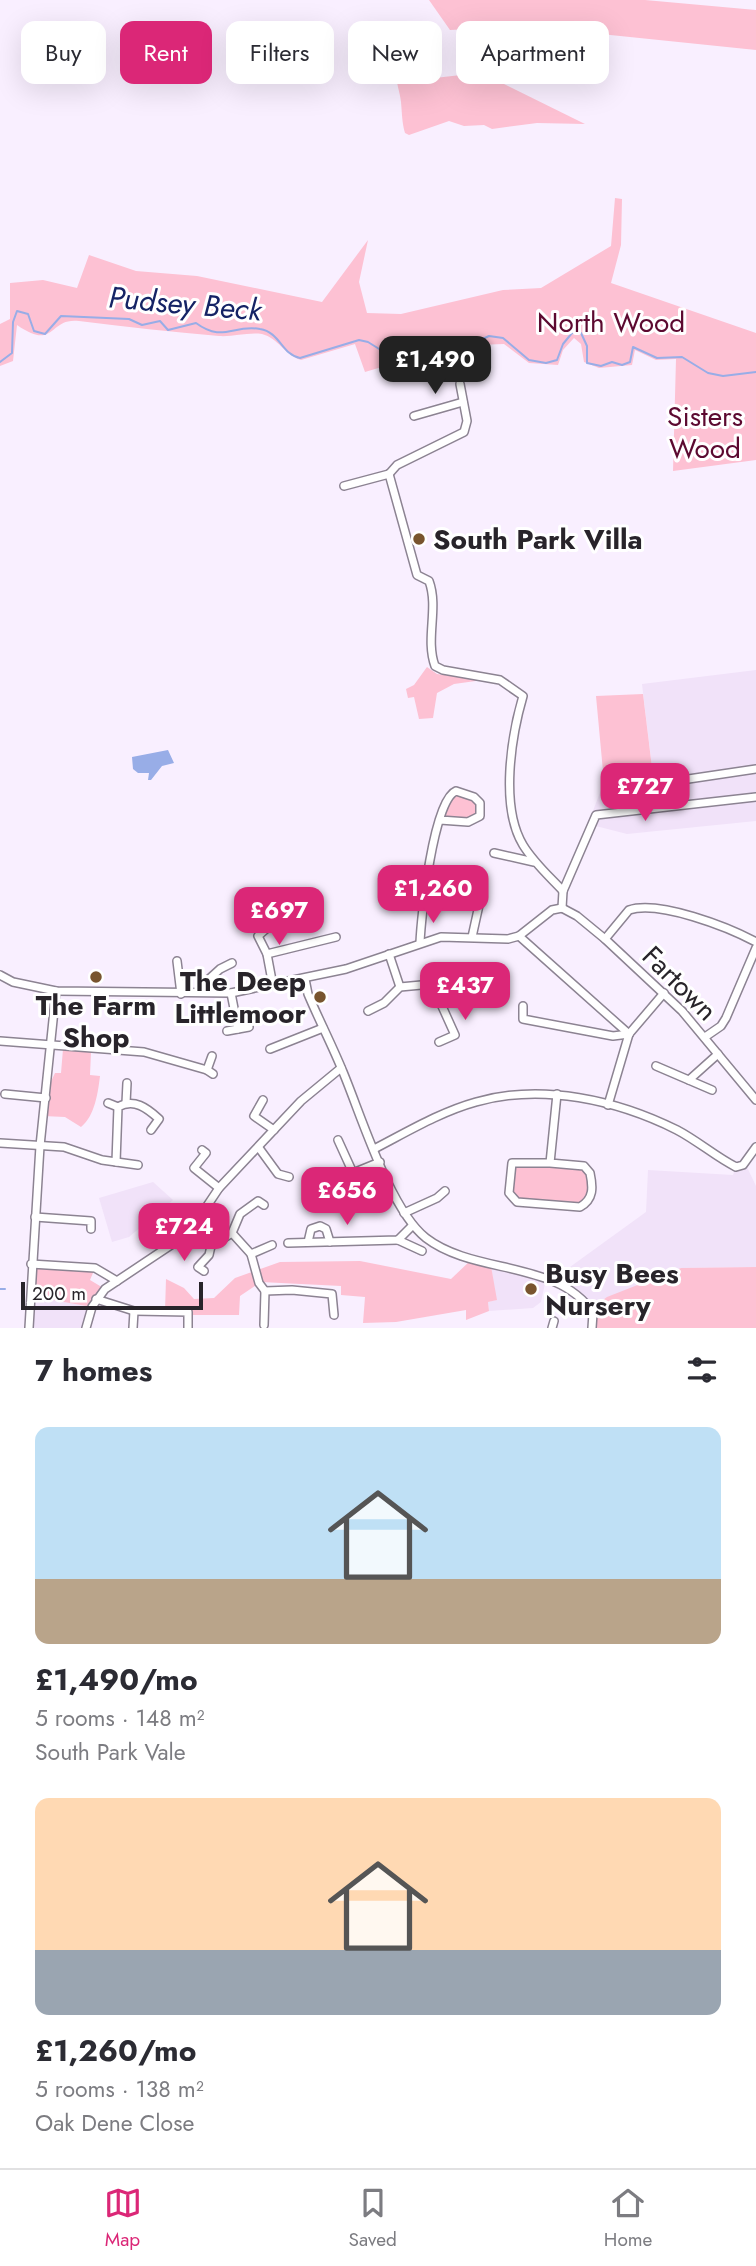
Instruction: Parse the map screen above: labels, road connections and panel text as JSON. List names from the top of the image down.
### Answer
{
  "streets": {
    "street": ["Fartown"]
  },
  "water": ["Pudsey Beck"],
  "parks": ["North Wood", "Sisters Wood"],
  "places": [
    "South Park Villa",
    "The Farm Shop",
    "The Deep Littlemoor",
    "Busy Bees Nursery"
  ],
  "scale_bar": "200 m",
  "page": {
    "chip": [
      "Buy",
      "Rent",
      "Filters",
      "New",
      "Apartment"
    ],
    "price": [
      "£1,490",
      "£727",
      "£1,260",
      "£697",
      "£437",
      "£656",
      "£724"
    ],
    "scale": "200 m",
    "heading": "7 homes",
    "list": [
      {
        "name": "£1,490/mo",
        "note": "5 rooms · 148 m² · South Park Vale"
      },
      {
        "name": "£1,260/mo",
        "note": "5 rooms · 138 m² · Oak Dene Close"
      }
    ],
    "tabs": ["Map", "Saved", "Home"]
  }
}
